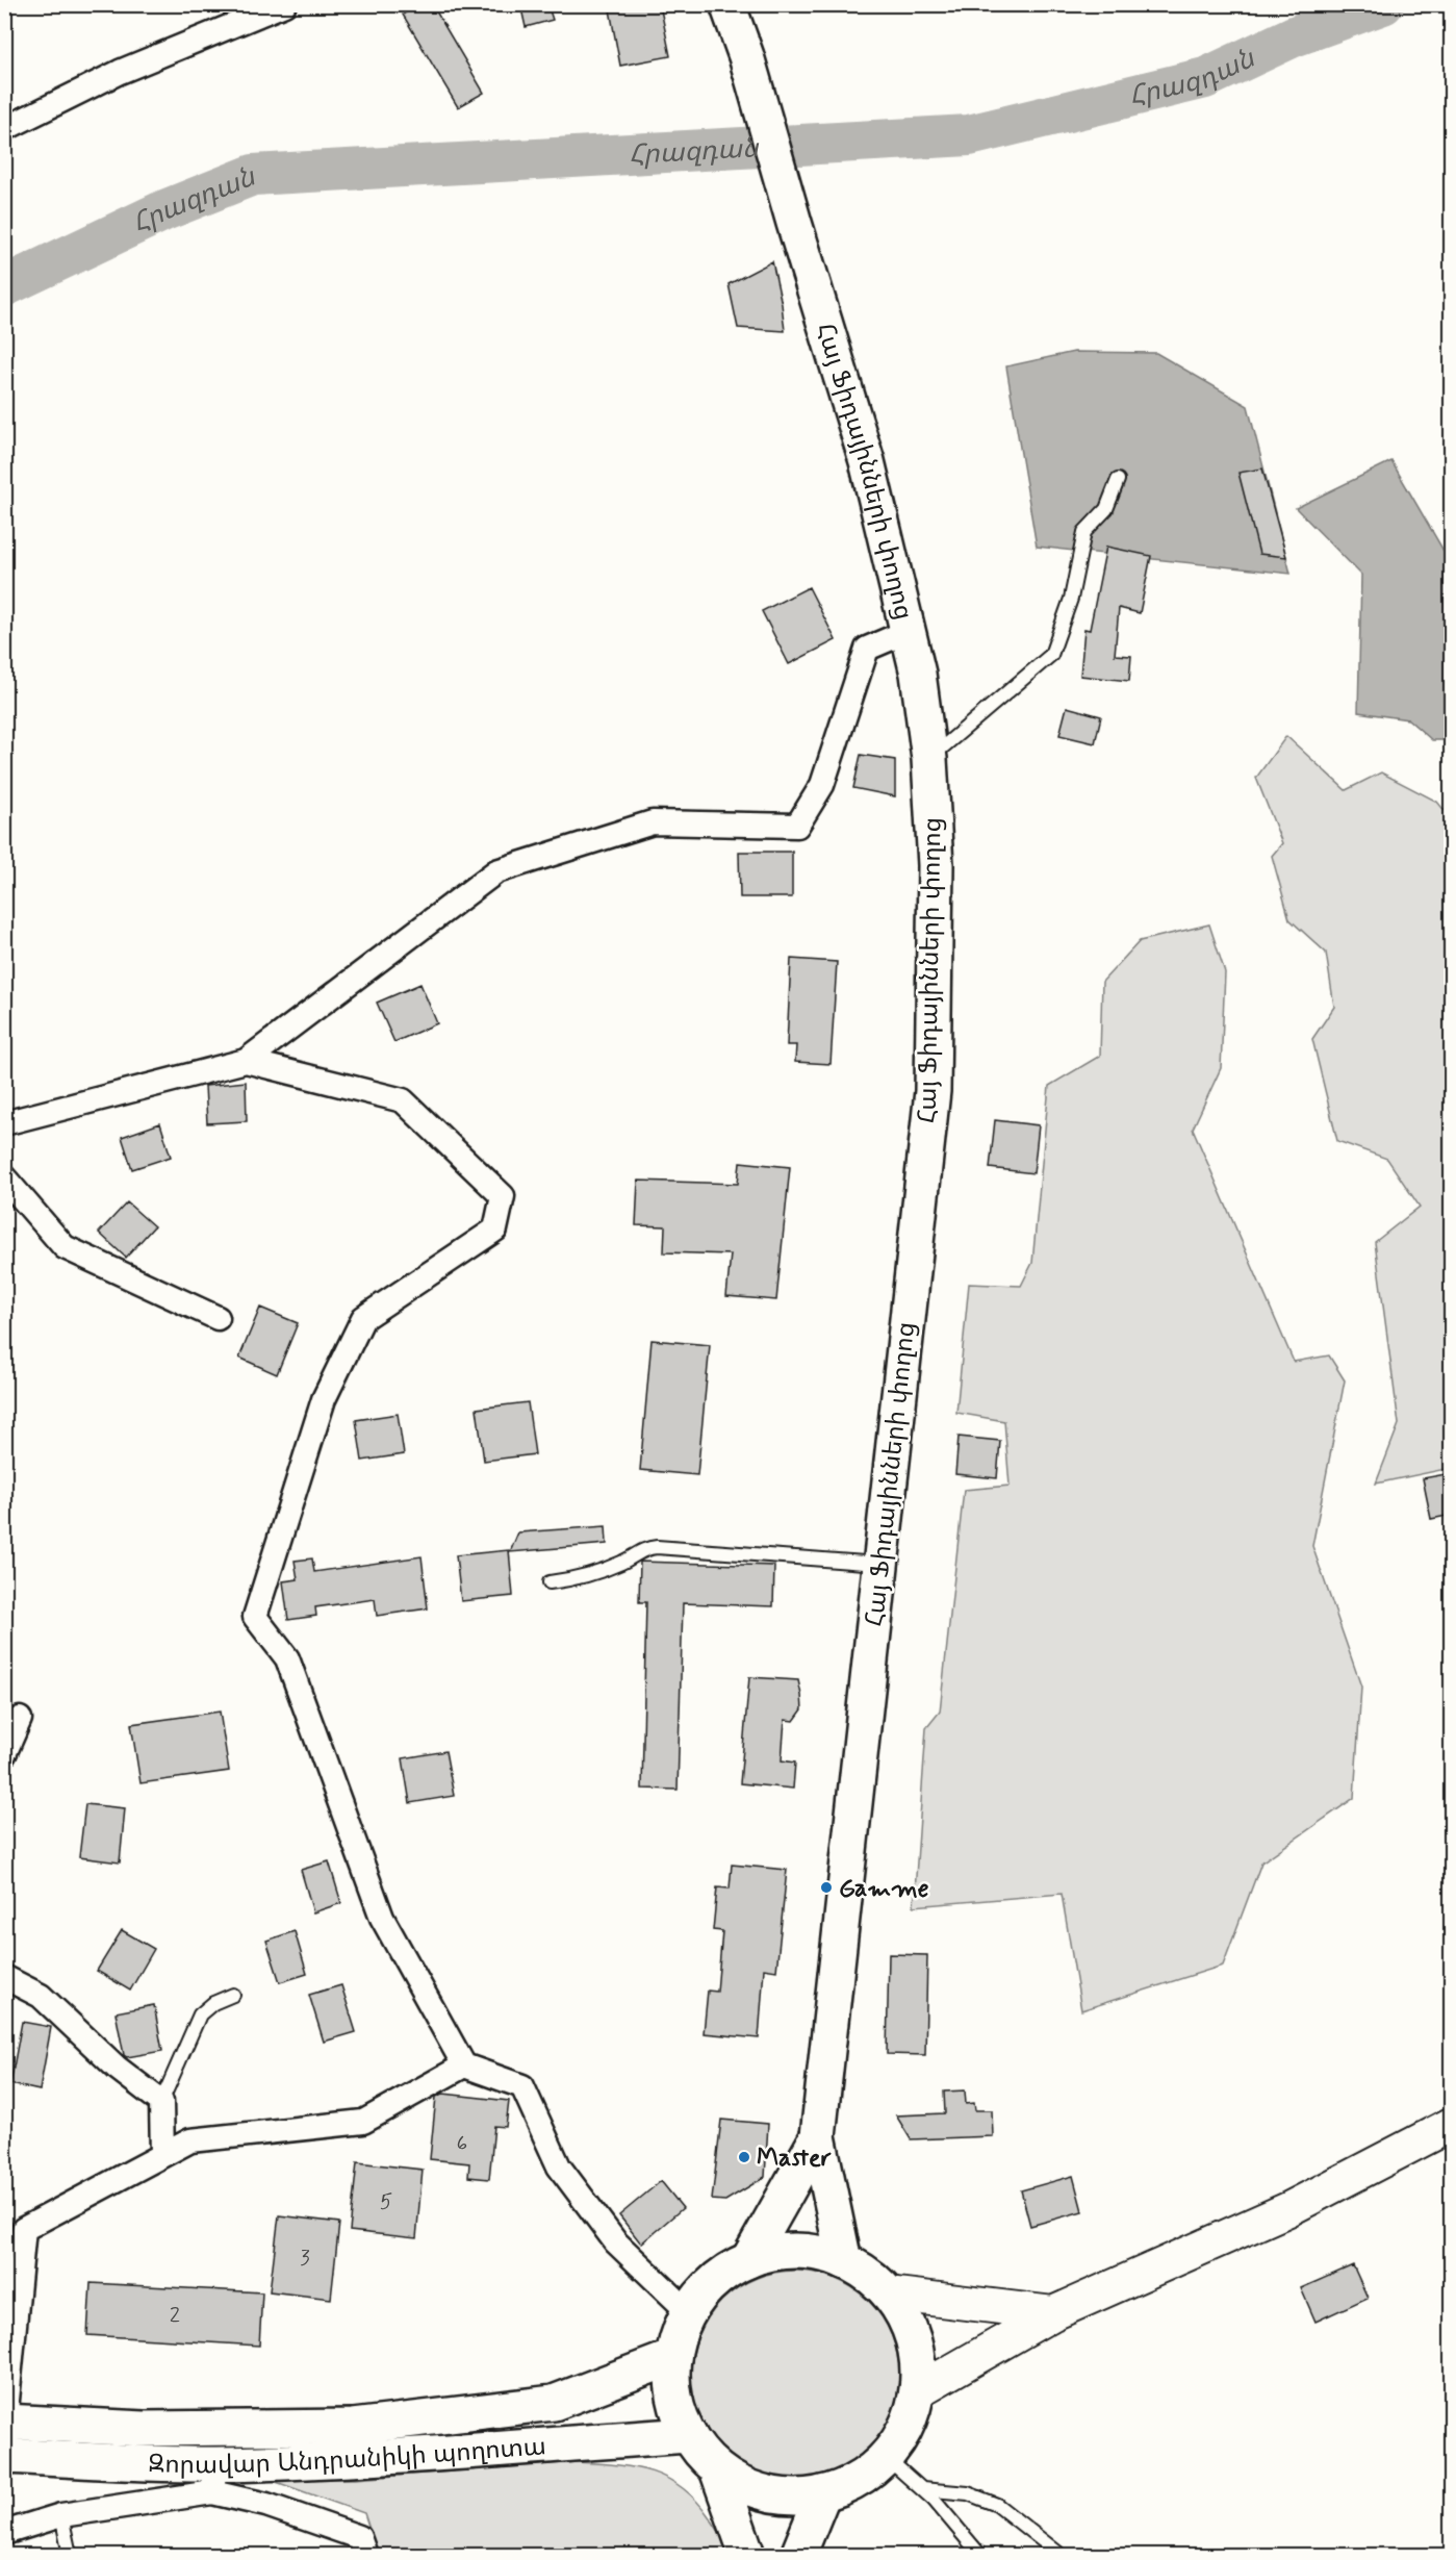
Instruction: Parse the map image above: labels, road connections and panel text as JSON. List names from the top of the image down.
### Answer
{
  "streets": {
    "main road": ["Հայ Ֆիդայինների փողոց", "Զորավար Անդրանիկի պողոտա"]
  },
  "water": ["Հրազդան"],
  "places": ["Gamme", "Master"],
  "house_numbers": [
    "6",
    "5",
    "3",
    "2"
  ]
}
